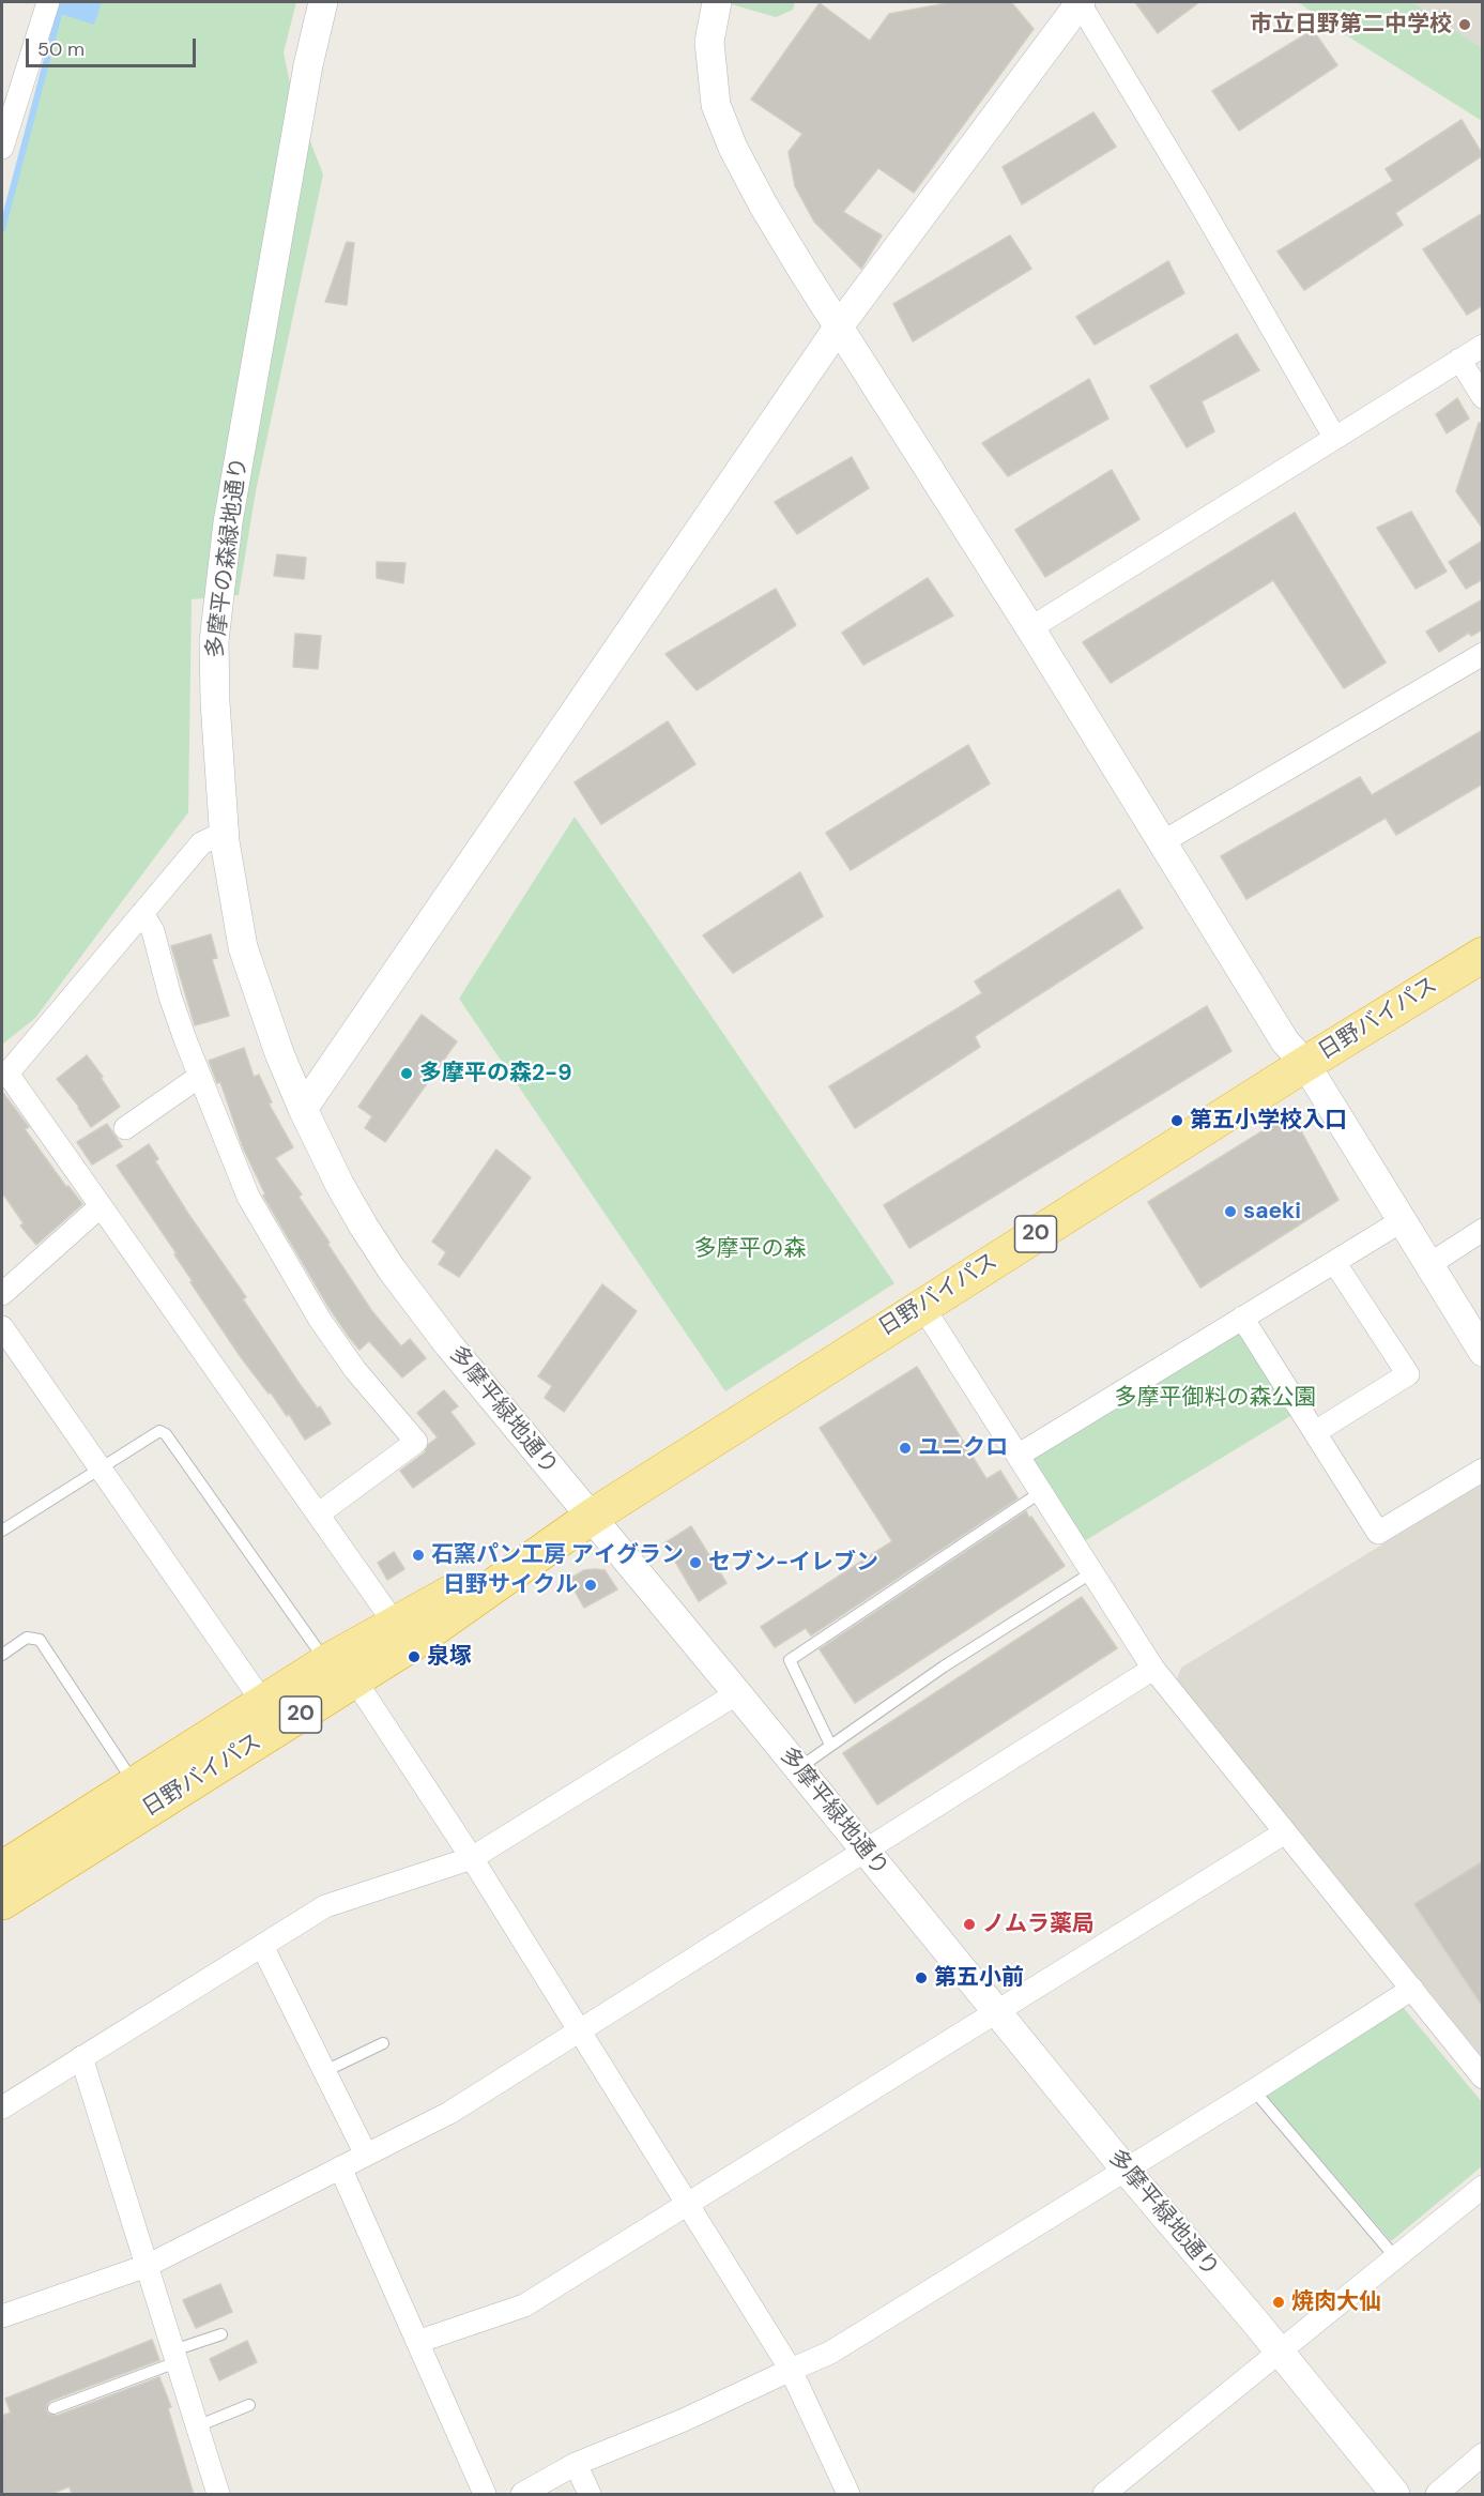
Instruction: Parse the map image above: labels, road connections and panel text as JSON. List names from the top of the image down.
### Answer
{
  "streets": {
    "highway": ["日野バイパス", "20"],
    "street": ["多摩平の森緑地通り", "多摩平緑地通り"]
  },
  "crossings": [
    ["多摩平の森緑地通り", "多摩平緑地通り"],
    ["日野バイパス", "多摩平緑地通り"]
  ],
  "parks": ["多摩平の森", "多摩平御料の森公園"],
  "places": [
    "市立日野第二中学校",
    "多摩平の森2-9",
    "第五小学校入口",
    "saeki",
    "ユニクロ",
    "石窯パン工房 アイグラン",
    "セブン-イレブン",
    "日野サイクル",
    "泉塚",
    "ノムラ薬局",
    "第五小前",
    "焼肉大仙"
  ],
  "scale_bar": "50 m"
}
